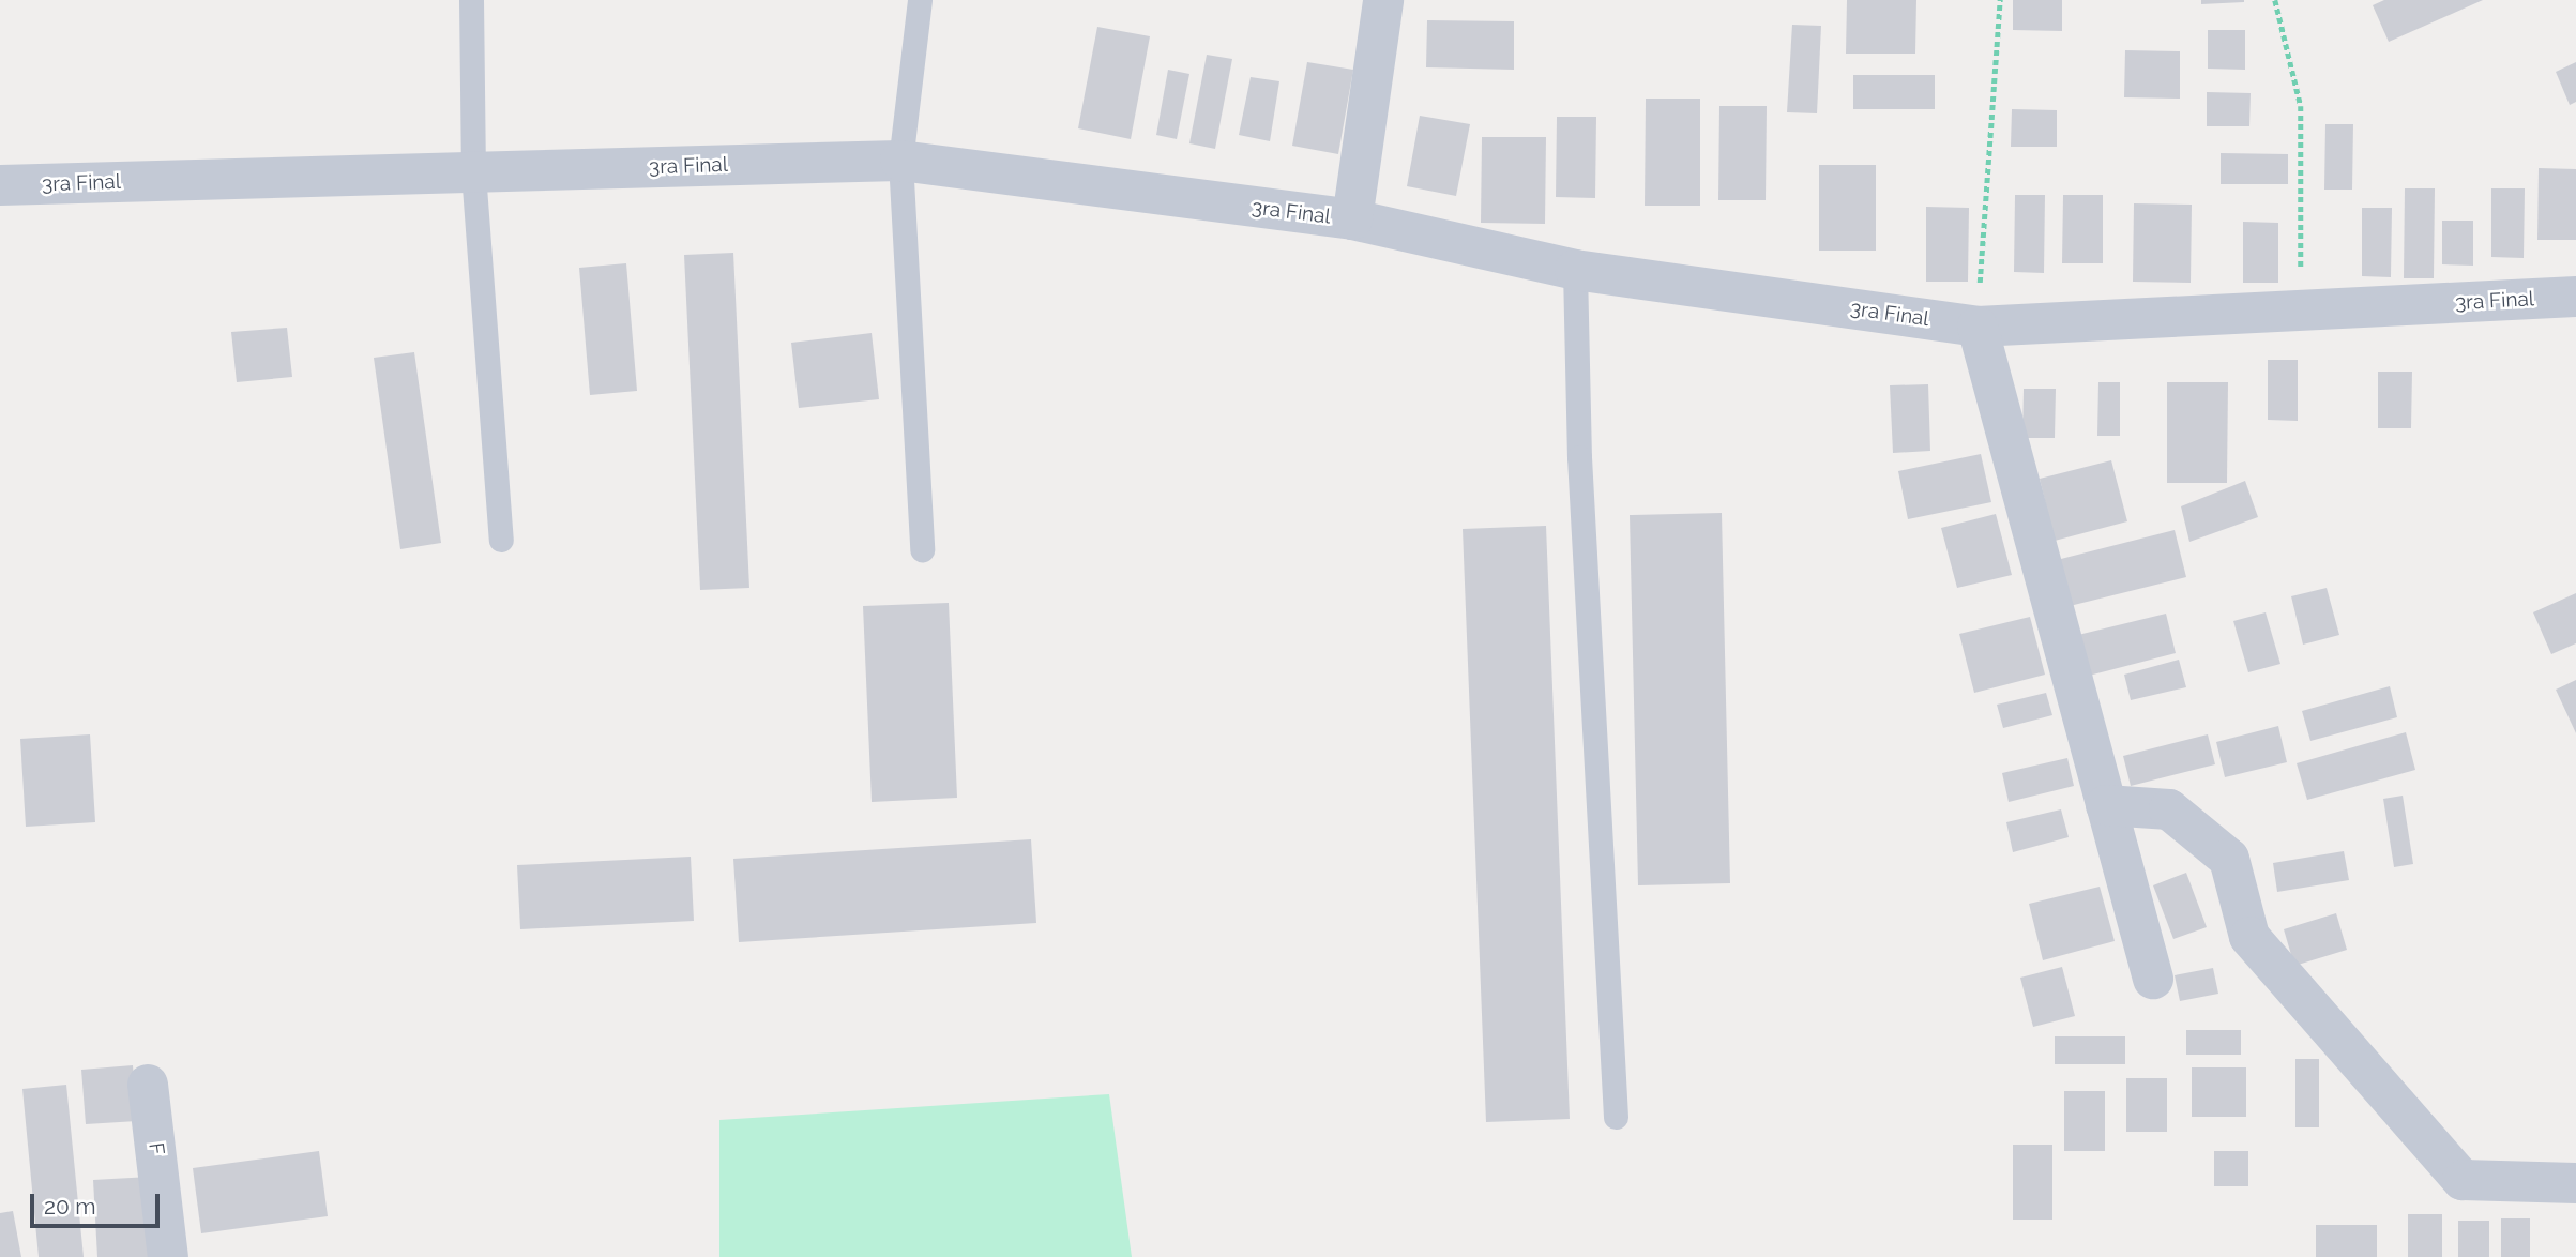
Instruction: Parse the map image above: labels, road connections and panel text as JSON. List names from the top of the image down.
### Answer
{
  "streets": {
    "street": ["3ra Final", "F"]
  },
  "scale_bar": "20 m"
}
